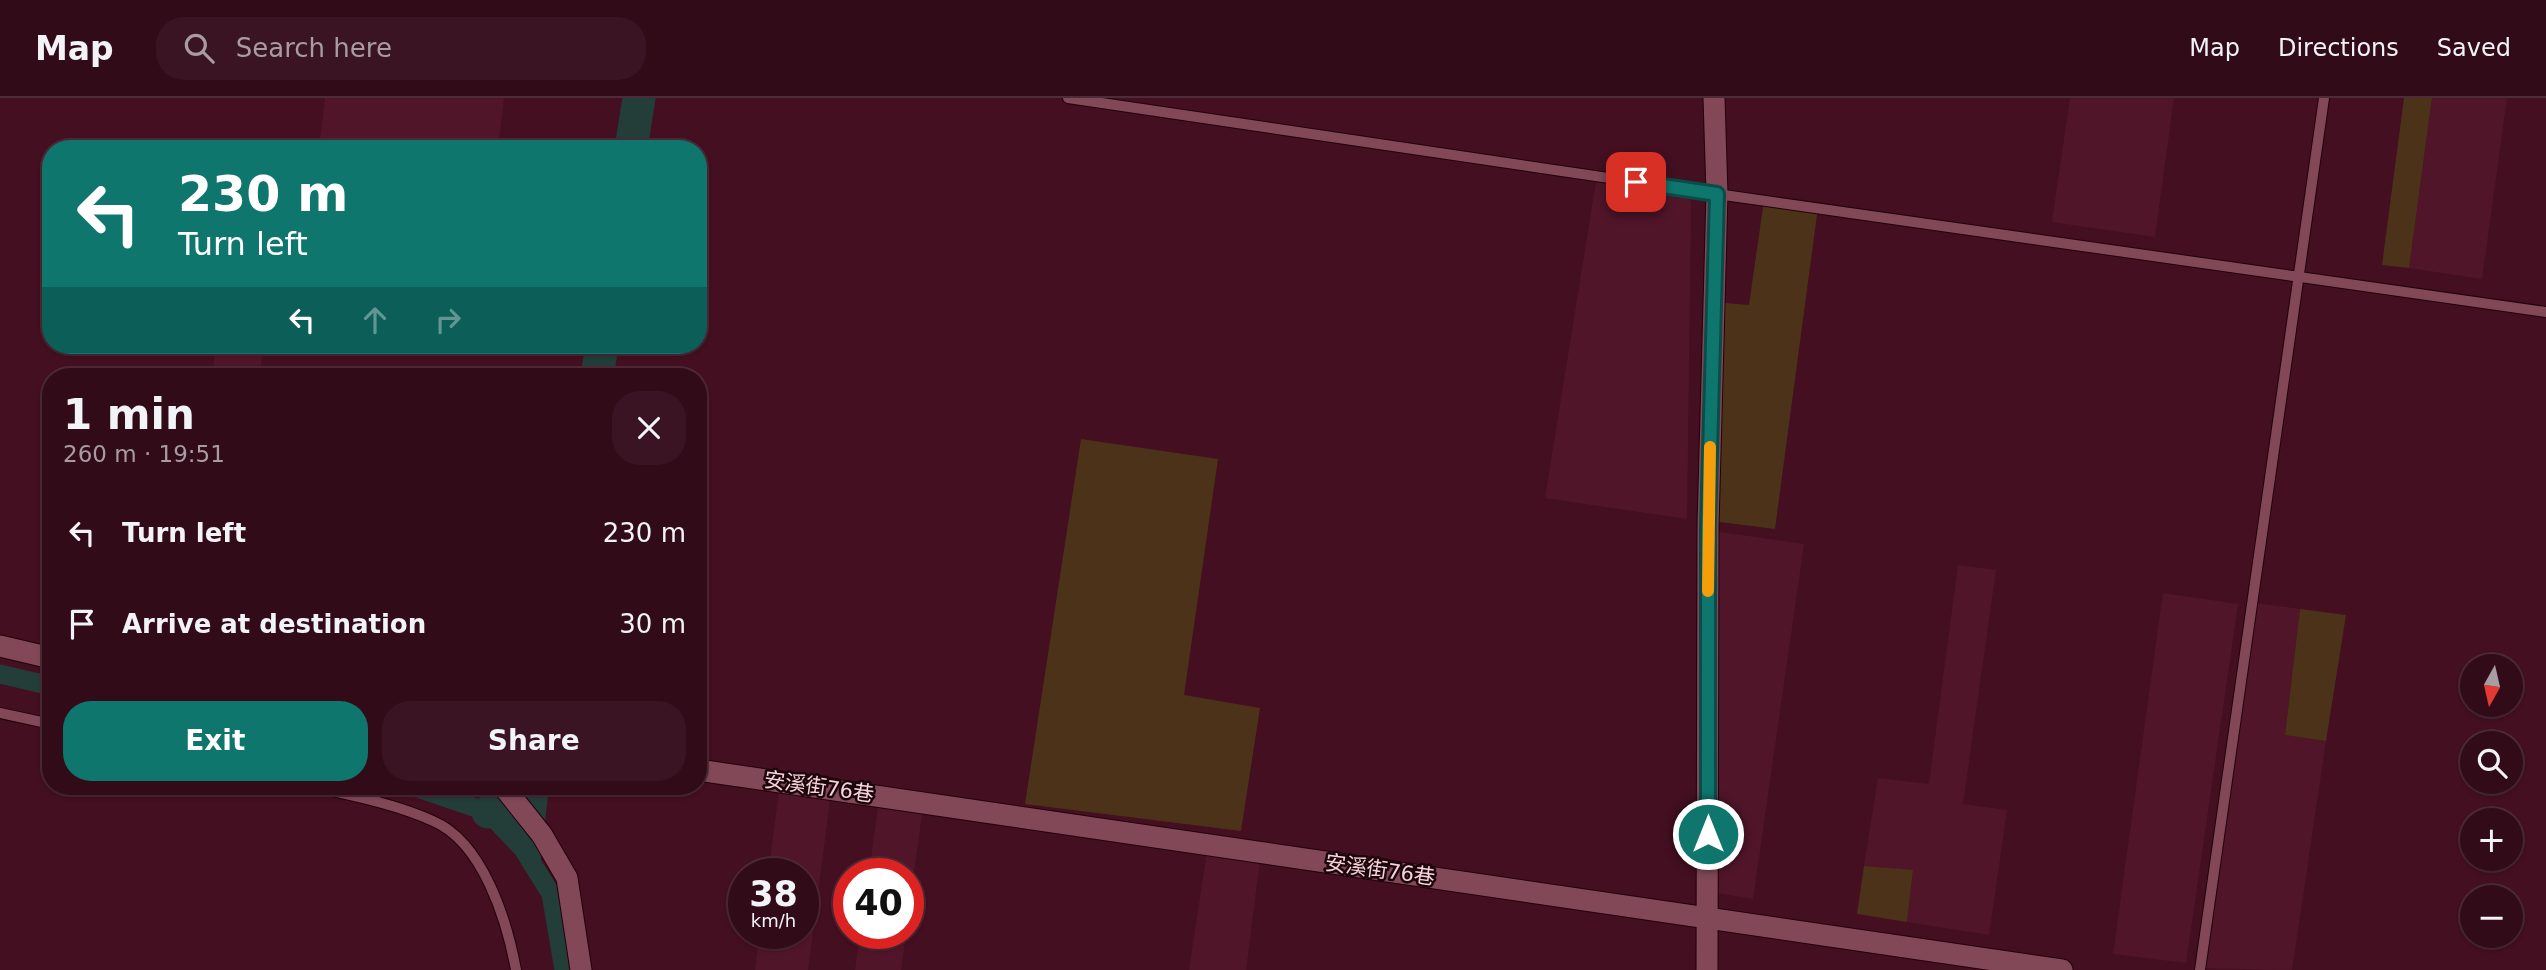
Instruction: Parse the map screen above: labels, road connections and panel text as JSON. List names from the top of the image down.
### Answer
{
  "streets": {
    "street": ["安溪街76巷"]
  },
  "north": "bottom",
  "page": {
    "header": "Map",
    "search": "Search here",
    "nav": ["Map", "Directions", "Saved"],
    "turn": ["230 m", "Turn left"],
    "heading": ["1 min", "260 m · 19:51"],
    "list": [
      {
        "name": "Turn left",
        "value": "230 m"
      },
      {
        "name": "Arrive at destination",
        "value": "30 m"
      }
    ],
    "map_buttons": ["+", "−"],
    "buttons": ["Exit", "Share"],
    "speed": "38 km/h",
    "limit": "40"
  }
}
